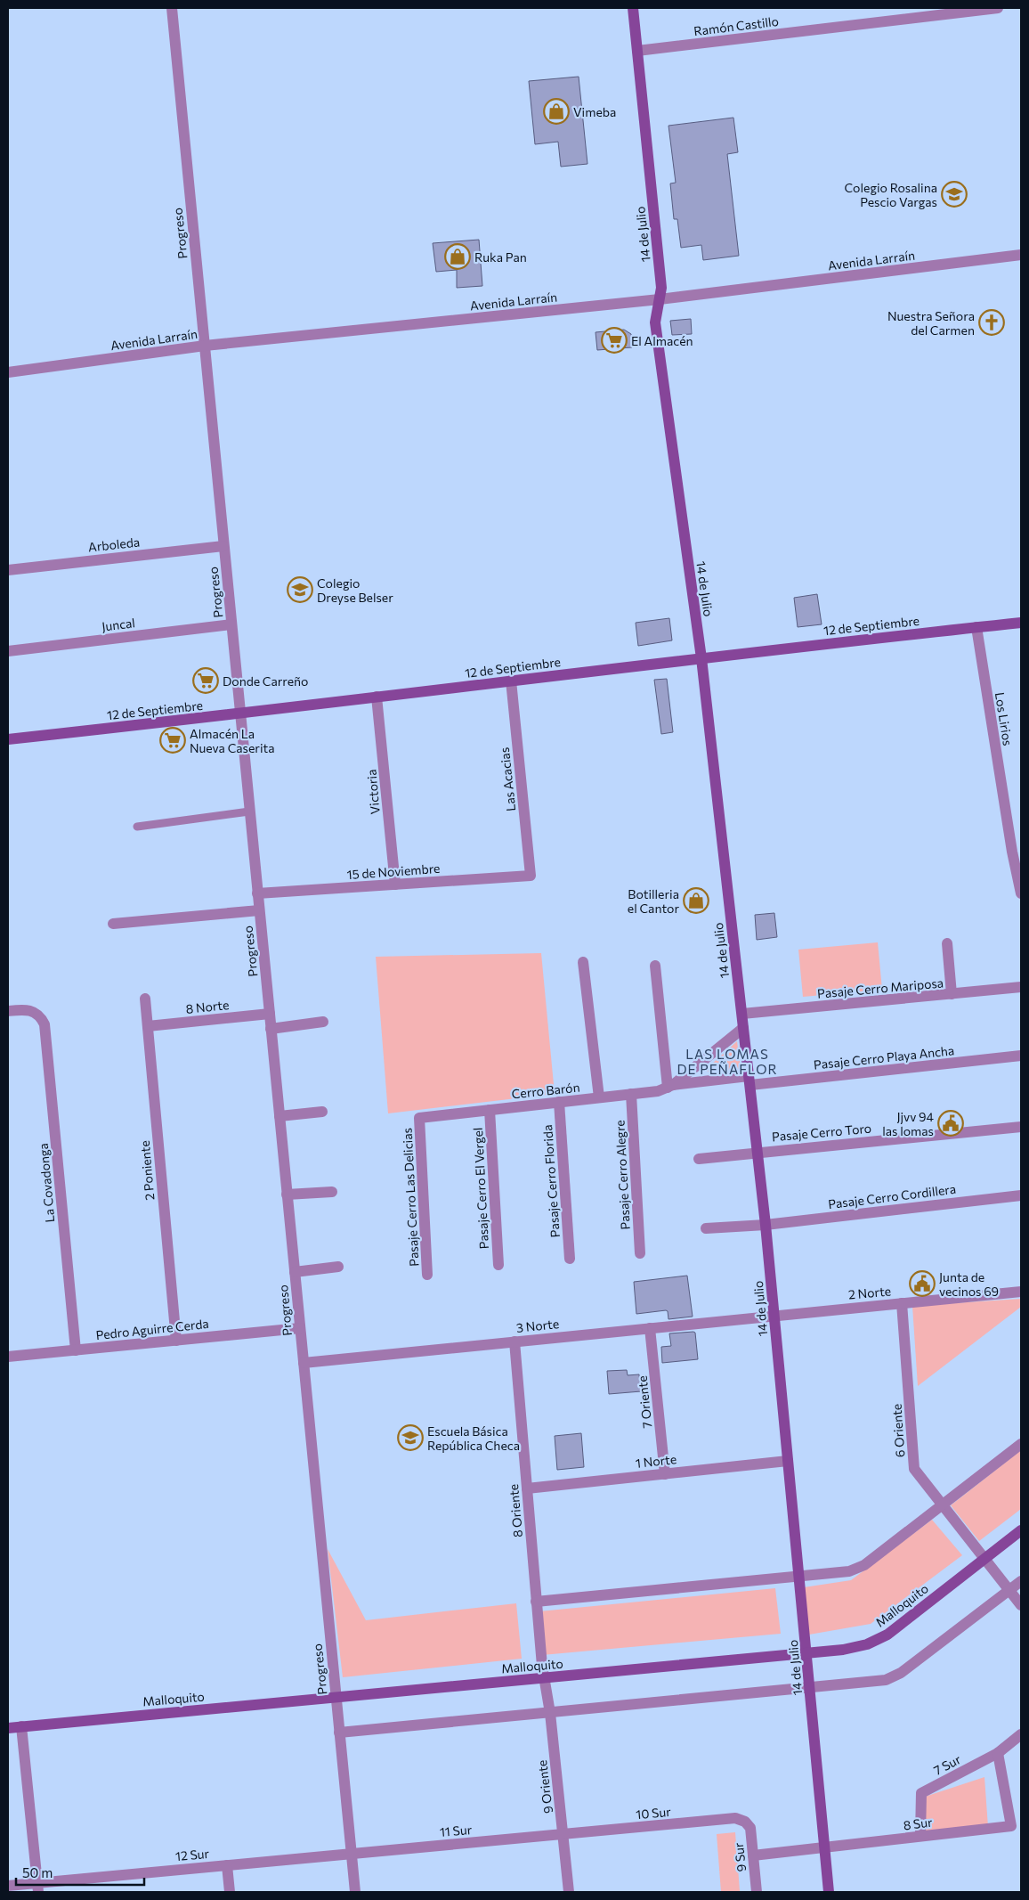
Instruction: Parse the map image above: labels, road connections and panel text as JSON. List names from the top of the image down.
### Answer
{
  "streets": {
    "street": [
      "Ramón Castillo",
      "Progreso",
      "14 de Julio",
      "Avenida Larraín",
      "Arboleda",
      "Juncal",
      "12 de Septiembre",
      "Los Lirios",
      "Las Acacias",
      "Victoria",
      "15 de Noviembre",
      "Pasaje Cerro Mariposa",
      "8 Norte",
      "Pasaje Cerro Playa Ancha",
      "Cerro Barón",
      "Pasaje Cerro Toro",
      "2 Poniente",
      "Pasaje Cerro Alegre",
      "Pasaje Cerro Florida",
      "La Covadonga",
      "Pasaje Cerro El Vergel",
      "Pasaje Cerro Cordillera",
      "Pasaje Cerro Las Delicias",
      "2 Norte",
      "3 Norte",
      "Pedro Aguirre Cerda",
      "7 Oriente",
      "6 Oriente",
      "1 Norte",
      "8 Oriente",
      "Malloquito",
      "7 Sur",
      "9 Oriente",
      "10 Sur",
      "8 Sur",
      "11 Sur",
      "12 Sur",
      "9 Sur"
    ]
  },
  "crossings": [
    ["Ramón Castillo", "14 de Julio"],
    ["Progreso", "Avenida Larraín"],
    ["Progreso", "Arboleda"],
    ["Progreso", "Juncal"],
    ["Progreso", "12 de Septiembre"],
    ["Progreso", "15 de Noviembre"],
    ["Progreso", "8 Norte"],
    ["Progreso", "3 Norte"],
    ["Progreso", "Pedro Aguirre Cerda"],
    ["Progreso", "Malloquito"],
    ["Progreso", "11 Sur"],
    ["Progreso", "12 Sur"],
    ["14 de Julio", "Avenida Larraín"],
    ["14 de Julio", "12 de Septiembre"],
    ["14 de Julio", "Pasaje Cerro Mariposa"],
    ["14 de Julio", "Pasaje Cerro Playa Ancha"],
    ["14 de Julio", "Cerro Barón"],
    ["14 de Julio", "Pasaje Cerro Toro"],
    ["14 de Julio", "Pasaje Cerro Cordillera"],
    ["14 de Julio", "2 Norte"],
    ["14 de Julio", "3 Norte"],
    ["14 de Julio", "1 Norte"],
    ["14 de Julio", "Malloquito"],
    ["14 de Julio", "8 Sur"],
    ["12 de Septiembre", "Los Lirios"],
    ["12 de Septiembre", "Las Acacias"],
    ["12 de Septiembre", "Victoria"],
    ["Las Acacias", "15 de Noviembre"],
    ["Victoria", "15 de Noviembre"],
    ["8 Norte", "2 Poniente"],
    ["Pasaje Cerro Playa Ancha", "Cerro Barón"],
    ["Cerro Barón", "Pasaje Cerro Alegre"],
    ["Cerro Barón", "Pasaje Cerro Florida"],
    ["Cerro Barón", "Pasaje Cerro El Vergel"],
    ["Cerro Barón", "Pasaje Cerro Las Delicias"],
    ["2 Poniente", "Pedro Aguirre Cerda"],
    ["La Covadonga", "Pedro Aguirre Cerda"],
    ["2 Norte", "3 Norte"],
    ["2 Norte", "6 Oriente"],
    ["3 Norte", "7 Oriente"],
    ["3 Norte", "8 Oriente"],
    ["7 Oriente", "1 Norte"],
    ["6 Oriente", "Malloquito"],
    ["1 Norte", "8 Oriente"],
    ["8 Oriente", "Malloquito"],
    ["8 Oriente", "9 Oriente"],
    ["Malloquito", "9 Oriente"],
    ["7 Sur", "8 Sur"],
    ["9 Oriente", "10 Sur"],
    ["9 Oriente", "11 Sur"],
    ["10 Sur", "11 Sur"],
    ["10 Sur", "9 Sur"],
    ["8 Sur", "9 Sur"],
    ["11 Sur", "12 Sur"]
  ],
  "districts": ["LAS LOMAS DE PEÑAFLOR"],
  "places": {
    "shop": ["Vimeba", "Ruka Pan", "Botilleria el Cantor"],
    "school or university": ["Colegio Rosalina Pescio Vargas", "Colegio Dreyse Belser", "Escuela Básica República Checa"],
    "church": ["Nuestra Señora del Carmen"],
    "supermarket": ["El Almacén", "Donde Carreño", "Almacén La Nueva Caserita"],
    "public building": ["Jjvv 94 las lomas", "Junta de vecinos 69"]
  },
  "scale_bar": "50 m"
}
